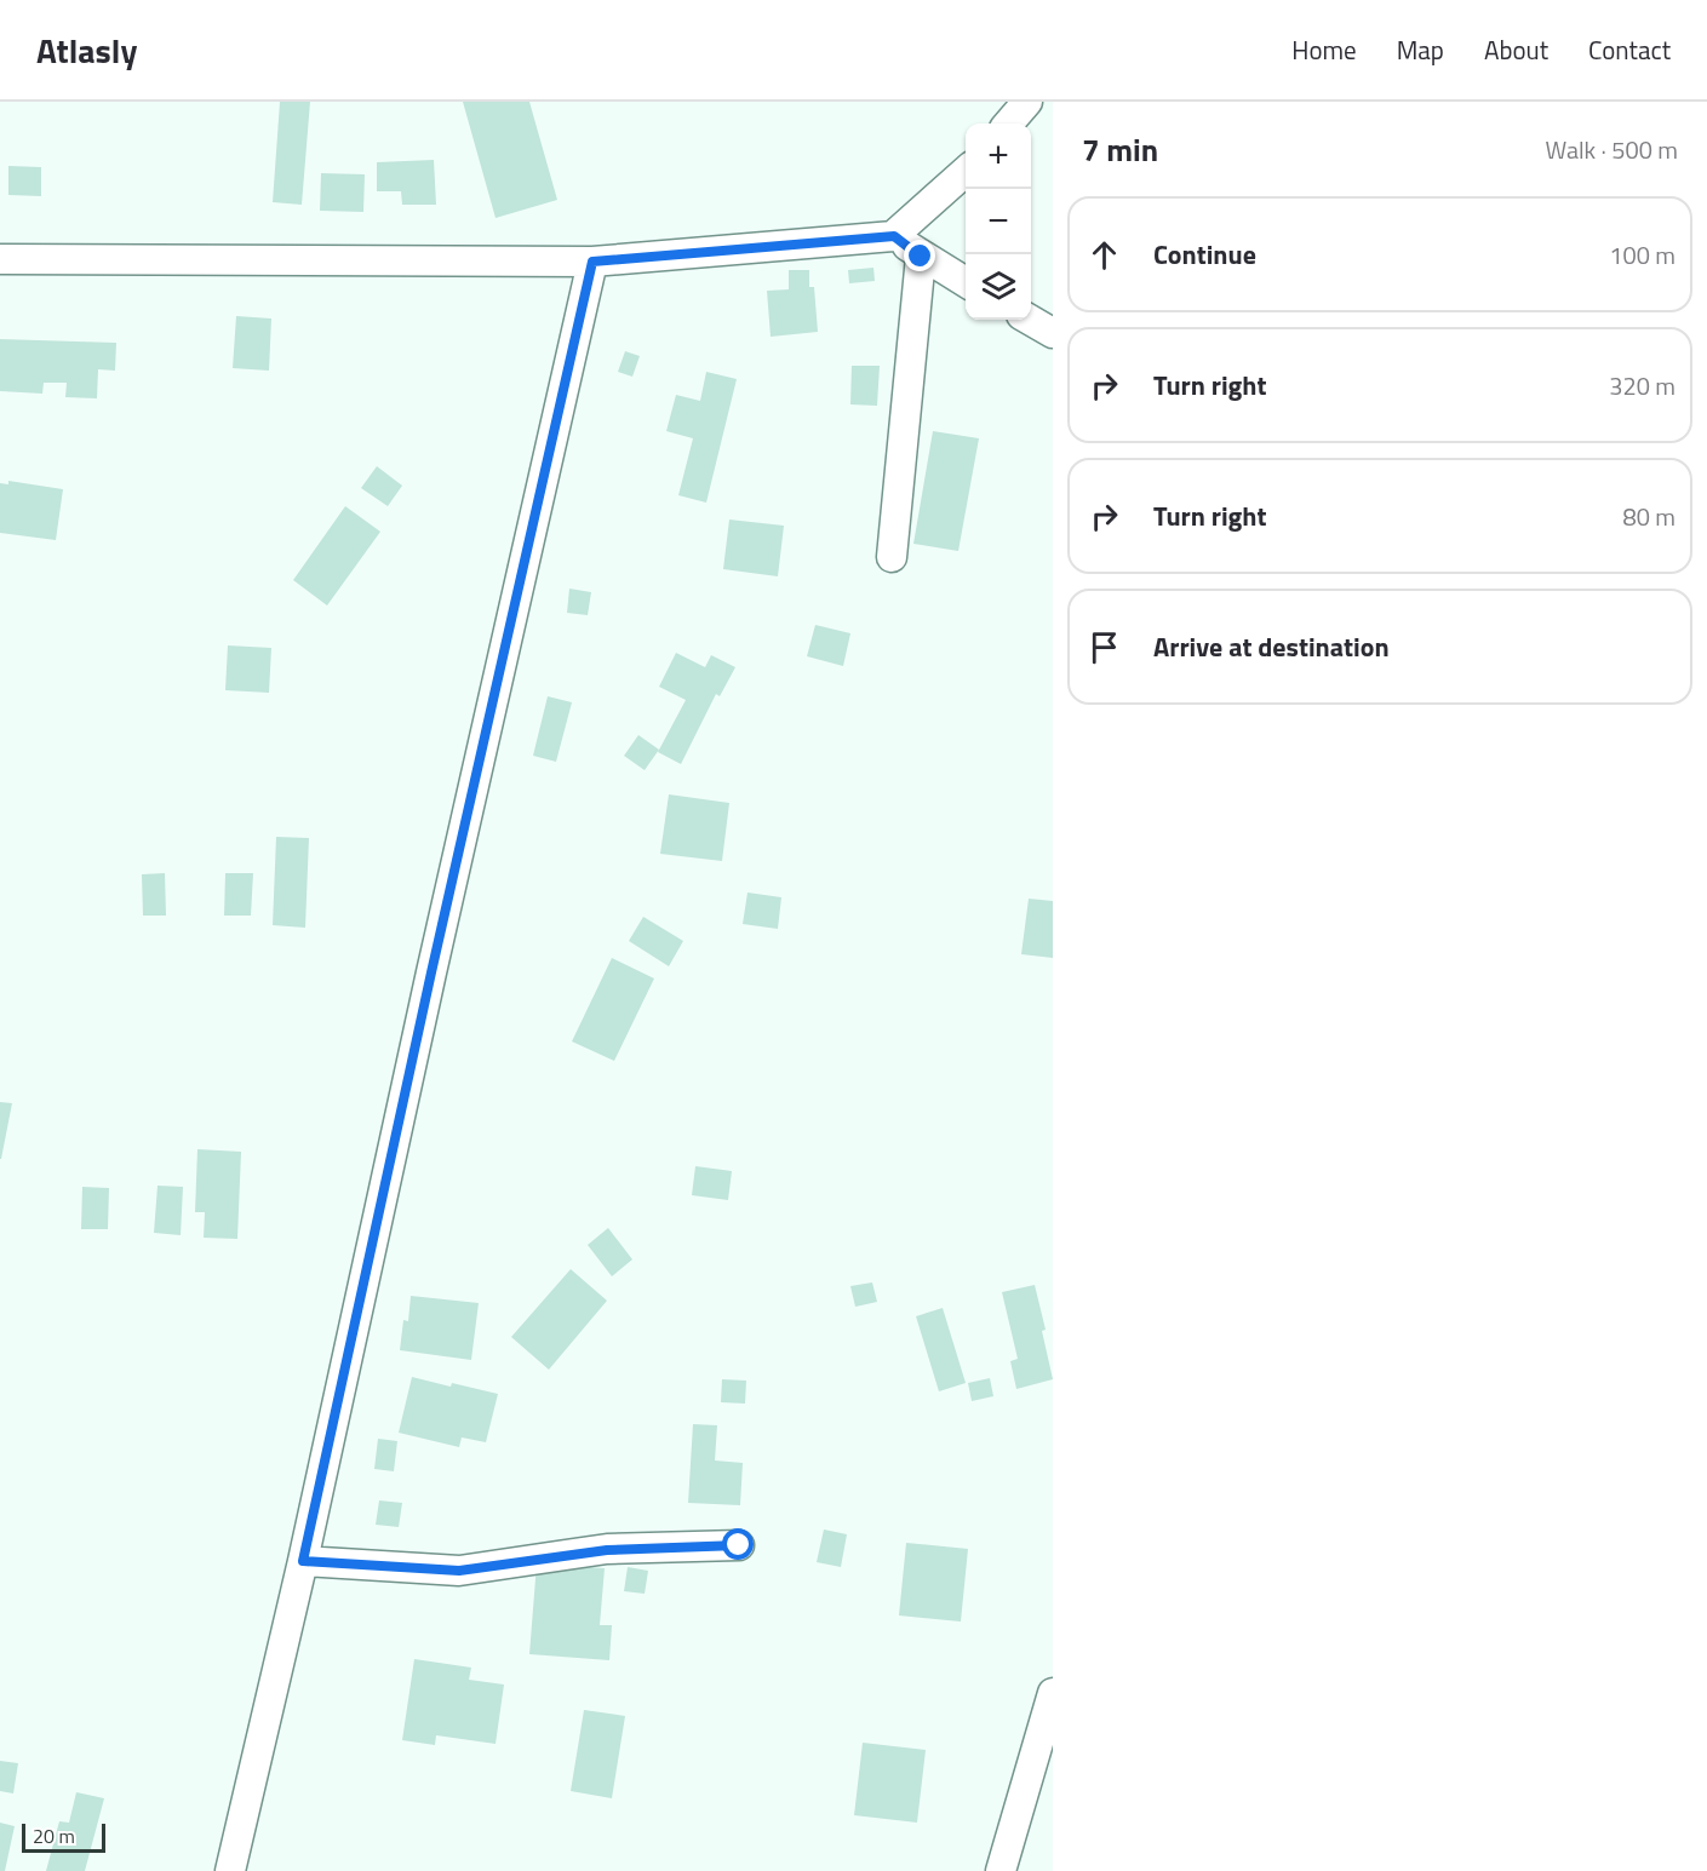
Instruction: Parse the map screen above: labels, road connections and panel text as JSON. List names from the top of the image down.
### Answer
{
  "scale_bar": "20 m",
  "page": {
    "header": "Atlasly",
    "nav": [
      "Home",
      "Map",
      "About",
      "Contact"
    ],
    "heading": ["7 min", "Walk · 500 m"],
    "map_buttons": ["+", "−"],
    "list": [
      ["Continue", "100 m"],
      ["Turn right", "320 m"],
      ["Turn right", "80 m"],
      "Arrive at destination"
    ],
    "scale": "20 m"
  }
}
